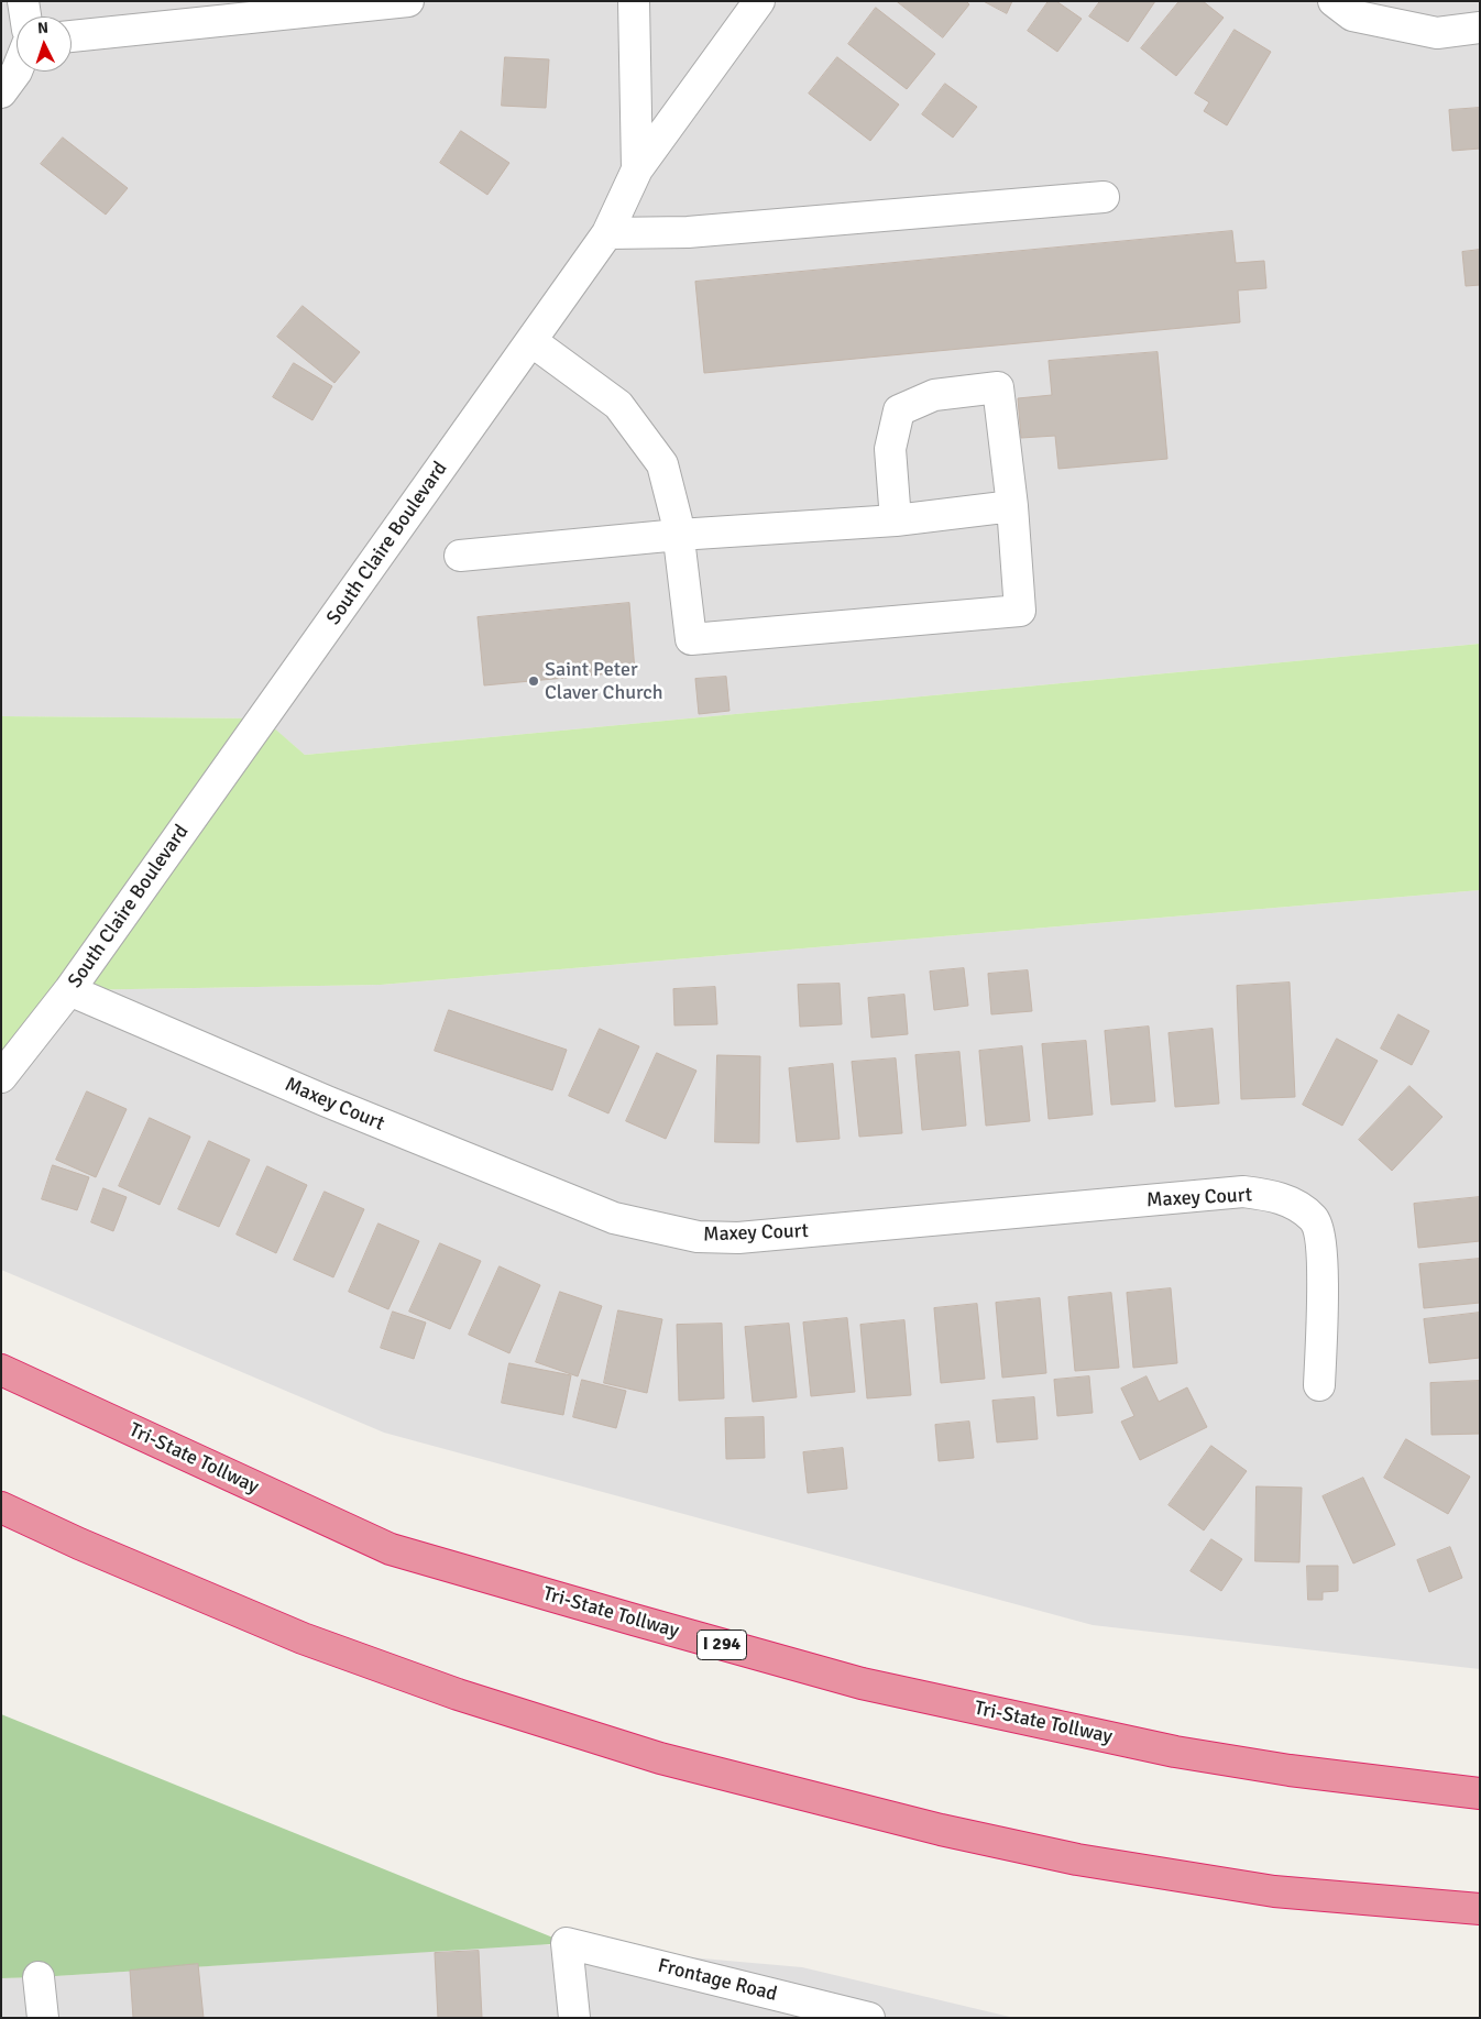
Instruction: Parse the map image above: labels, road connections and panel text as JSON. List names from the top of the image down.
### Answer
{
  "streets": {
    "highway": ["Tri-State Tollway", "I 294"],
    "street": ["South Claire Boulevard", "Maxey Court", "Frontage Road"]
  },
  "crossings": [
    ["South Claire Boulevard", "Maxey Court"]
  ],
  "places": ["Saint Peter Claver Church"],
  "north": "top"
}
